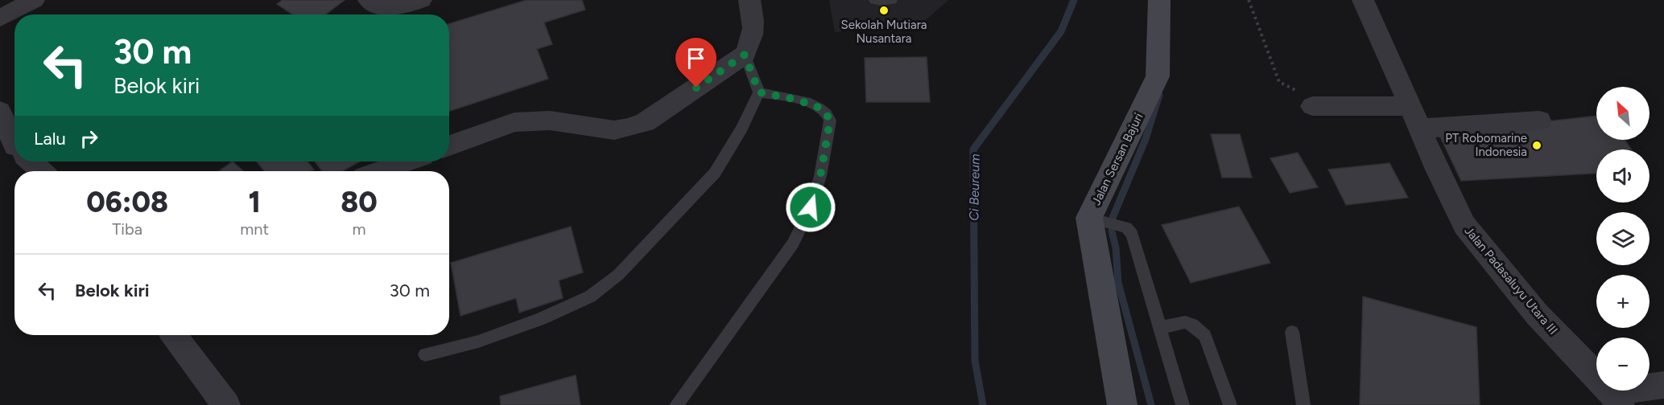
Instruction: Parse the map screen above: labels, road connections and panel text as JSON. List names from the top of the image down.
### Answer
{
  "streets": {
    "main road": ["Jalan Sersan Bajuri"],
    "street": ["Jalan Padasaluyu Utara III"]
  },
  "water": ["Ci Beureum"],
  "places": ["Sekolah Mutiara Nusantara", "PT Robomarine Indonesia"],
  "north": "top left",
  "page": {
    "turn": ["30 m", "Belok kiri"],
    "map_buttons": ["+", "−"],
    "then": "Lalu",
    "eta": [
      "06:08",
      "Tiba",
      "1",
      "mnt",
      "80",
      "m"
    ],
    "list": [
      {
        "name": "Belok kiri",
        "value": "30 m"
      }
    ]
  }
}
